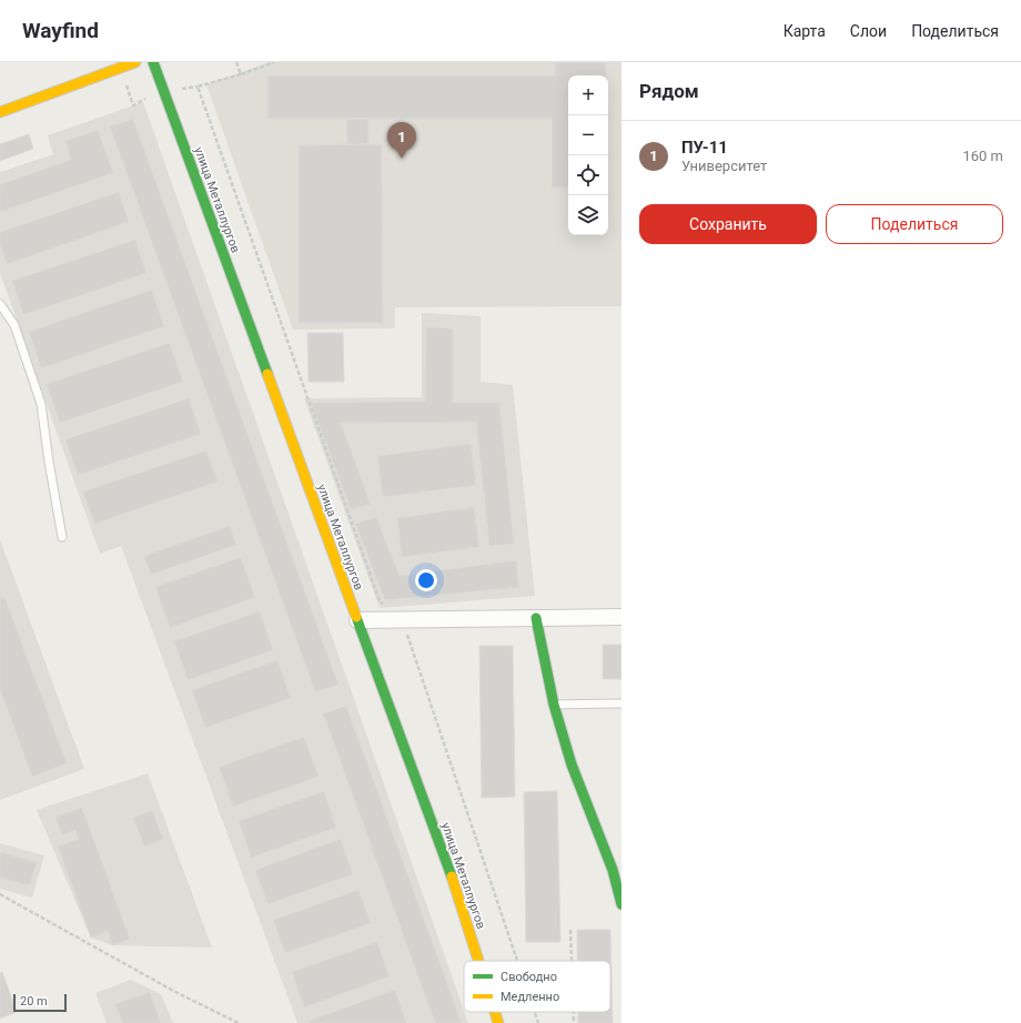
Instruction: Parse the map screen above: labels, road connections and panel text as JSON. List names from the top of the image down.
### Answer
{
  "streets": {
    "street": ["улица Металлургов"]
  },
  "legend": ["Свободно", "Медленно"],
  "scale_bar": "20 m",
  "page": {
    "header": "Wayfind",
    "nav": ["Карта", "Слои", "Поделиться"],
    "heading": "Рядом",
    "map_buttons": ["+", "−"],
    "list": [
      {
        "mark": "1",
        "name": "ПУ-11",
        "note": "Университет",
        "value": "160 m"
      }
    ],
    "pins": "1",
    "buttons": ["Сохранить", "Поделиться"],
    "scale": "20 m"
  }
}
